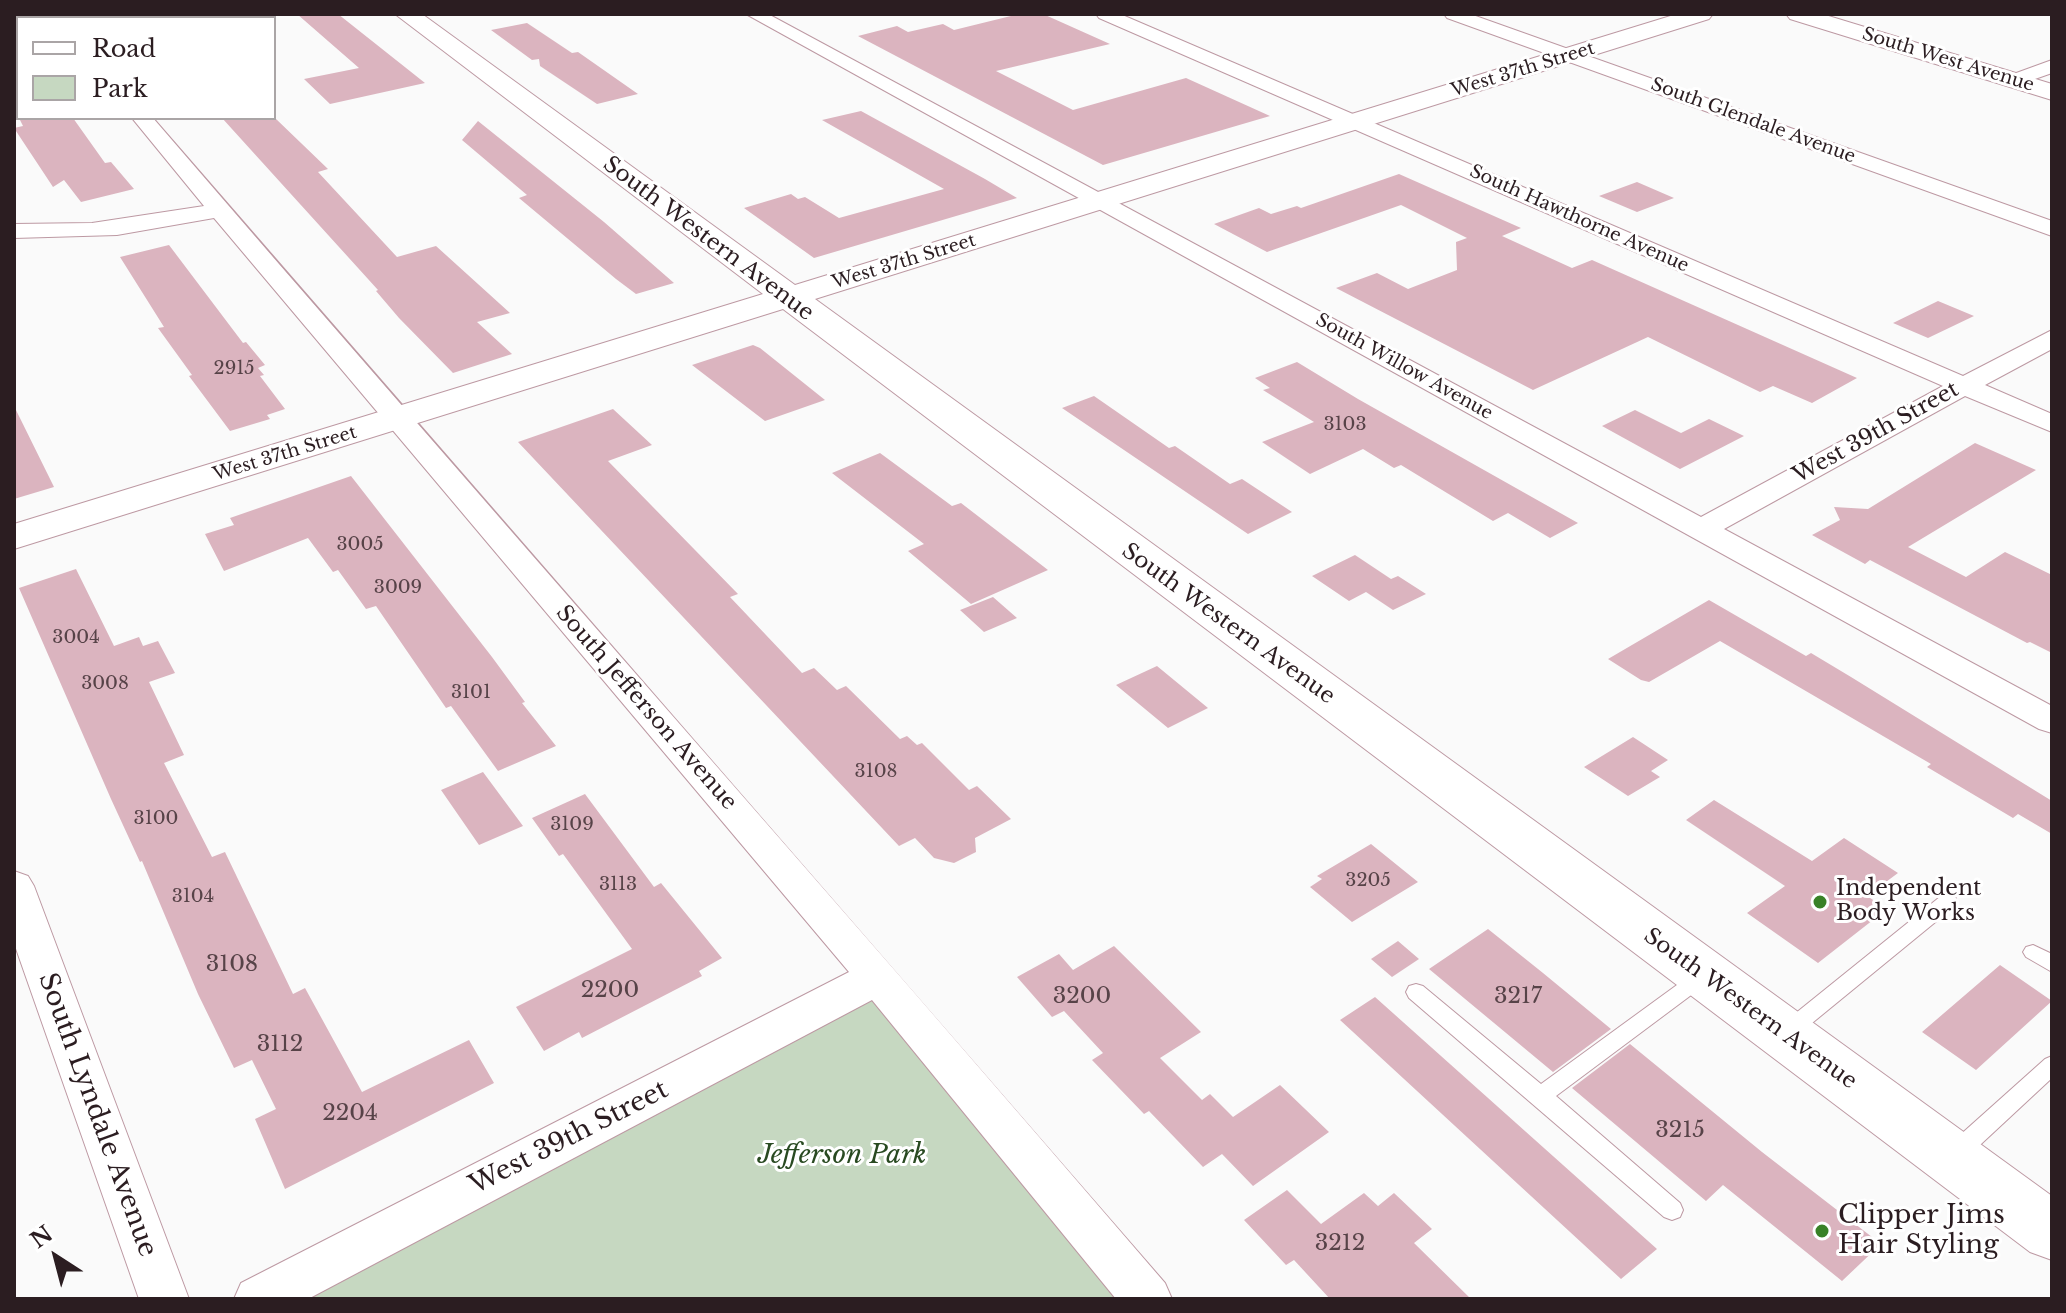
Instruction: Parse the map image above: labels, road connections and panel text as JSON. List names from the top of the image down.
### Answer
{
  "streets": {
    "street": [
      "South West Avenue",
      "West 37th Street",
      "South Glendale Avenue",
      "South Hawthorne Avenue",
      "South Western Avenue",
      "South Willow Avenue",
      "West 39th Street",
      "South Jefferson Avenue",
      "South Lyndale Avenue"
    ]
  },
  "crossings": [
    ["West 37th Street", "South Glendale Avenue"],
    ["West 37th Street", "South Hawthorne Avenue"],
    ["West 37th Street", "South Western Avenue"],
    ["West 37th Street", "South Willow Avenue"],
    ["West 37th Street", "South Jefferson Avenue"],
    ["South Hawthorne Avenue", "West 39th Street"],
    ["South Willow Avenue", "West 39th Street"],
    ["West 39th Street", "South Jefferson Avenue"]
  ],
  "parks": ["Jefferson Park"],
  "places": ["Independent Body Works", "Clipper Jims Hair Styling"],
  "house_numbers": [
    "2915",
    "3103",
    "3005",
    "3009",
    "3004",
    "3008",
    "3101",
    "3108",
    "3100",
    "3109",
    "3205",
    "3113",
    "3104",
    "3108",
    "2200",
    "3200",
    "3217",
    "3112",
    "2204",
    "3215",
    "3212"
  ],
  "legend": ["Road", "Park"],
  "north": "top left"
}
